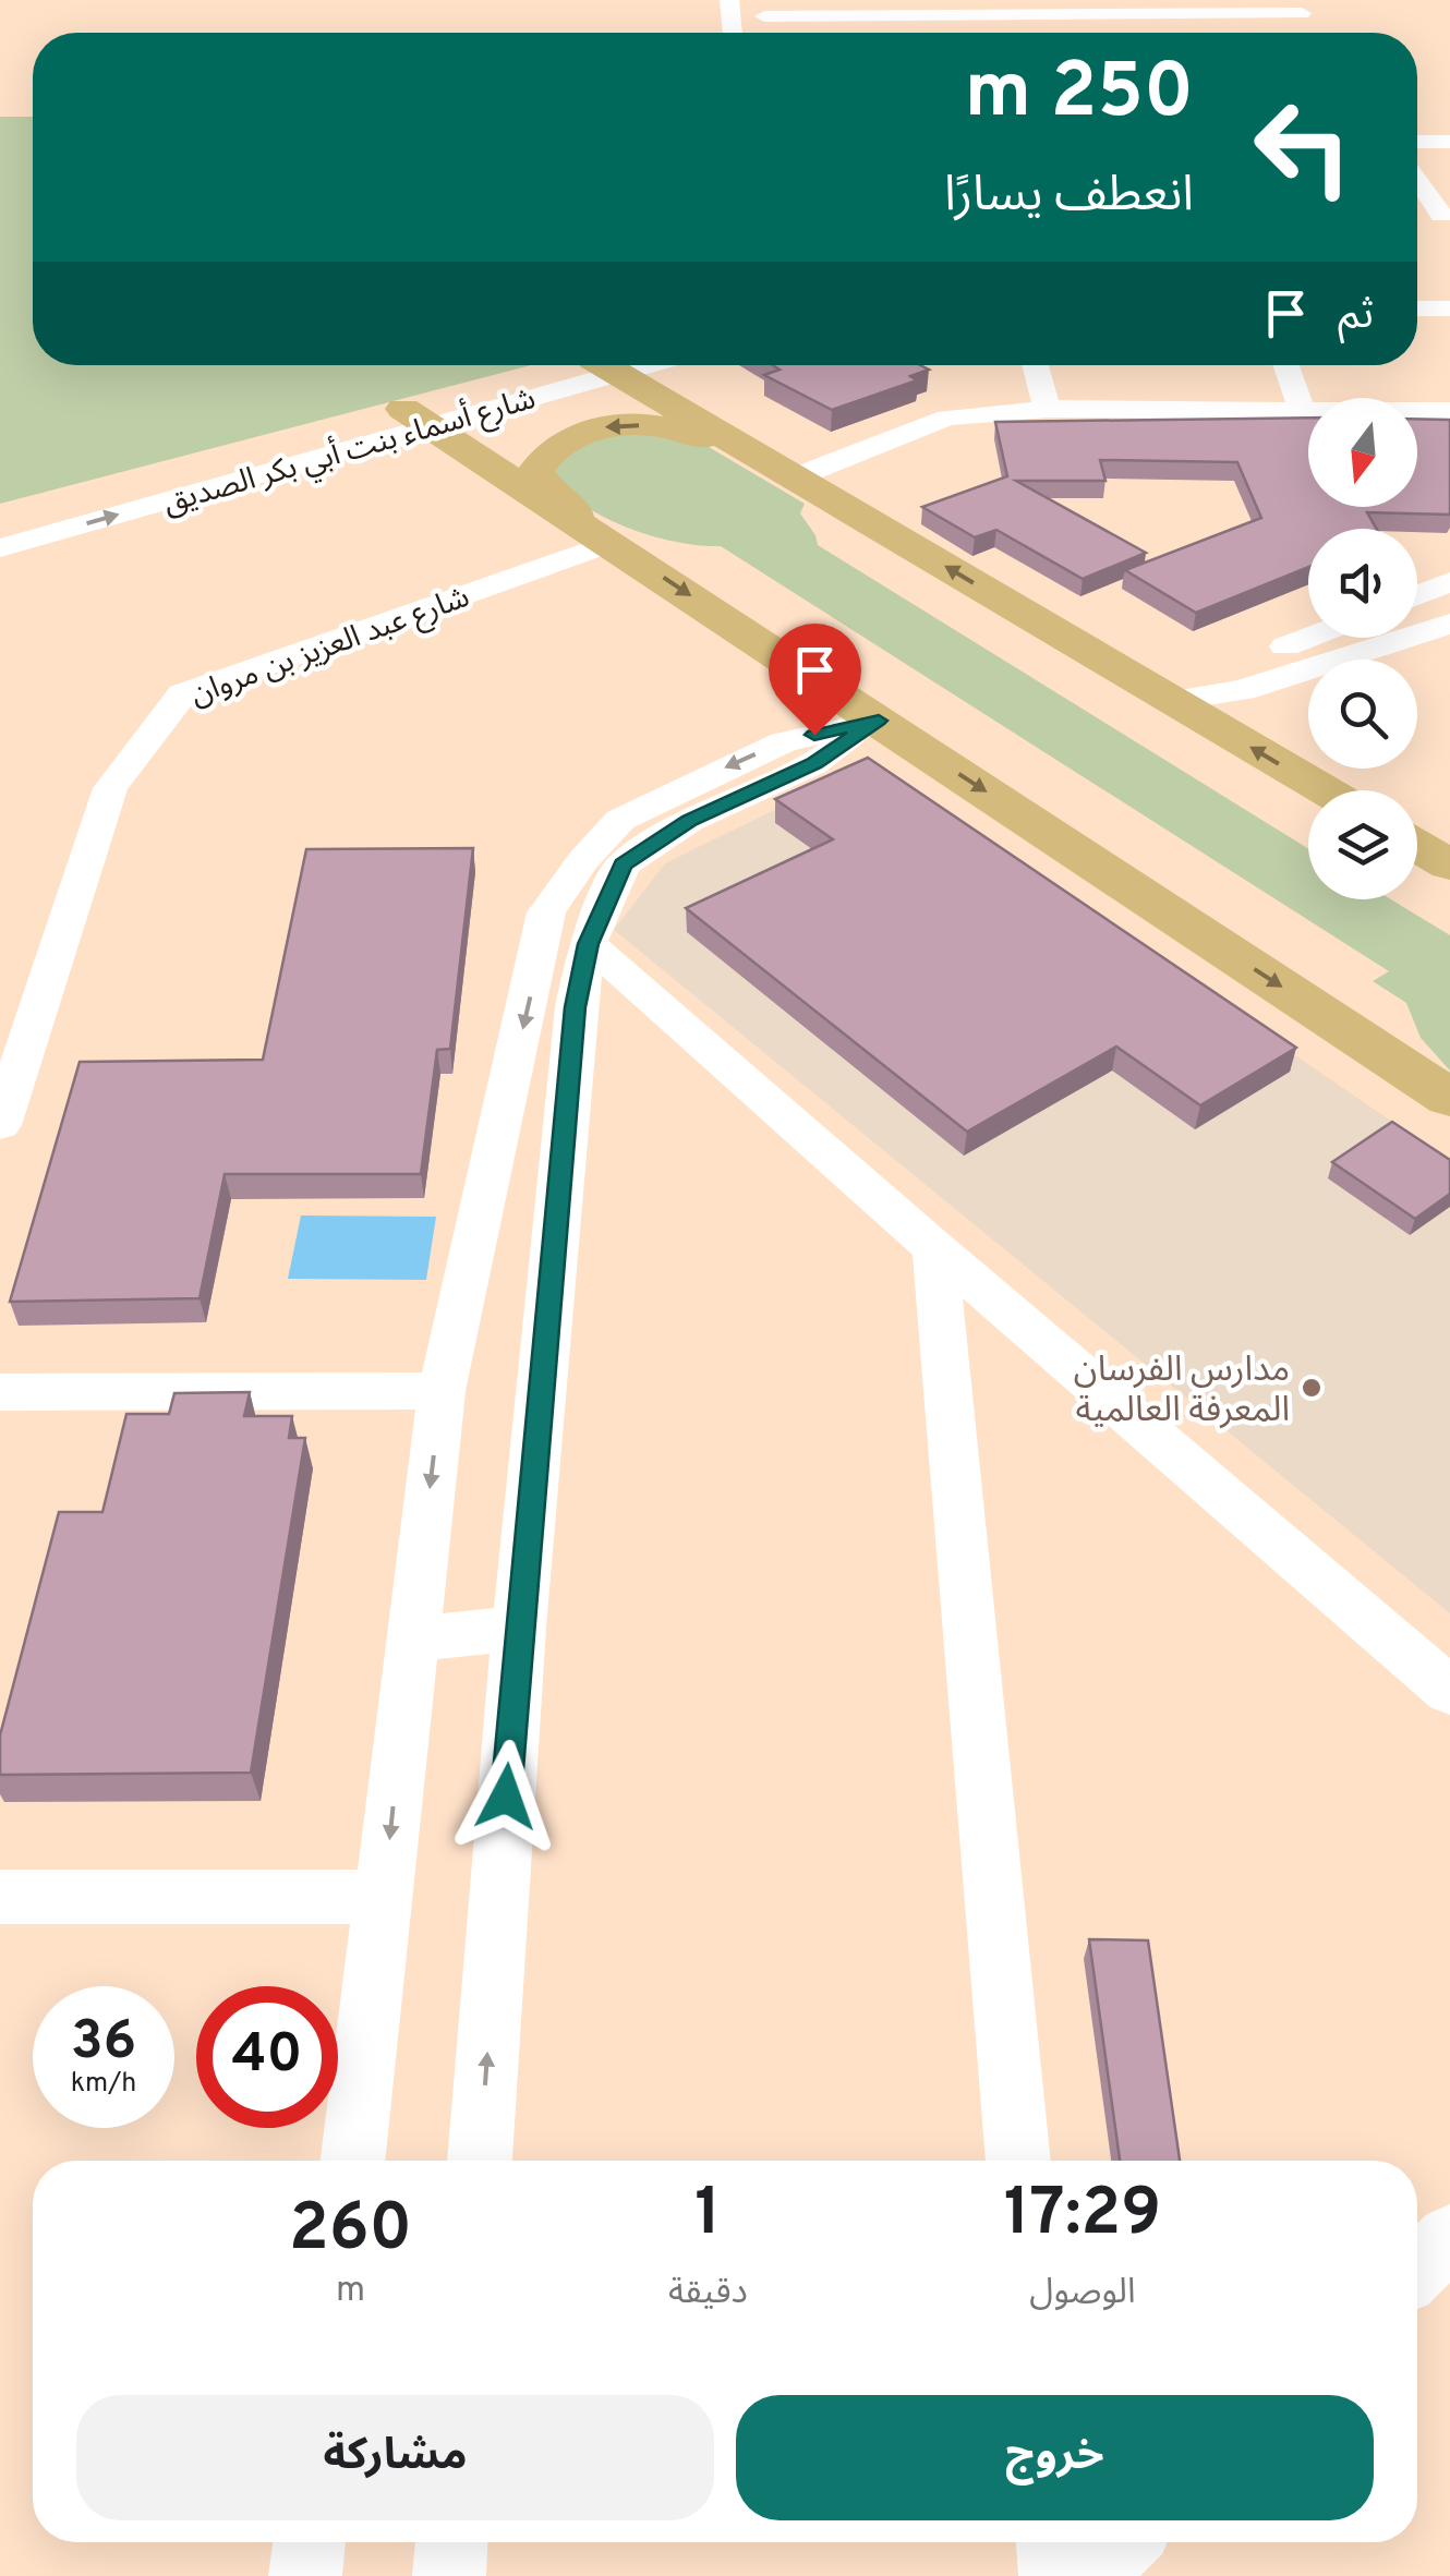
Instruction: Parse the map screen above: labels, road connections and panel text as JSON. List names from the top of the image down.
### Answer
{
  "streets": {
    "street": ["شارع أسماء بنت أبي بكر الصديق", "شارع عبد العزيز بن مروان"]
  },
  "places": ["مدارس الفرسان المعرفة العالمية"],
  "north": "bottom",
  "page": {
    "turn": ["250 m", "انعطف يسارًا"],
    "then": "ثم",
    "speed": "36 km/h",
    "limit": "40",
    "eta": [
      "17:29",
      "الوصول",
      "1",
      "دقيقة",
      "260",
      "m"
    ],
    "buttons": ["خروج", "مشاركة"]
  }
}
